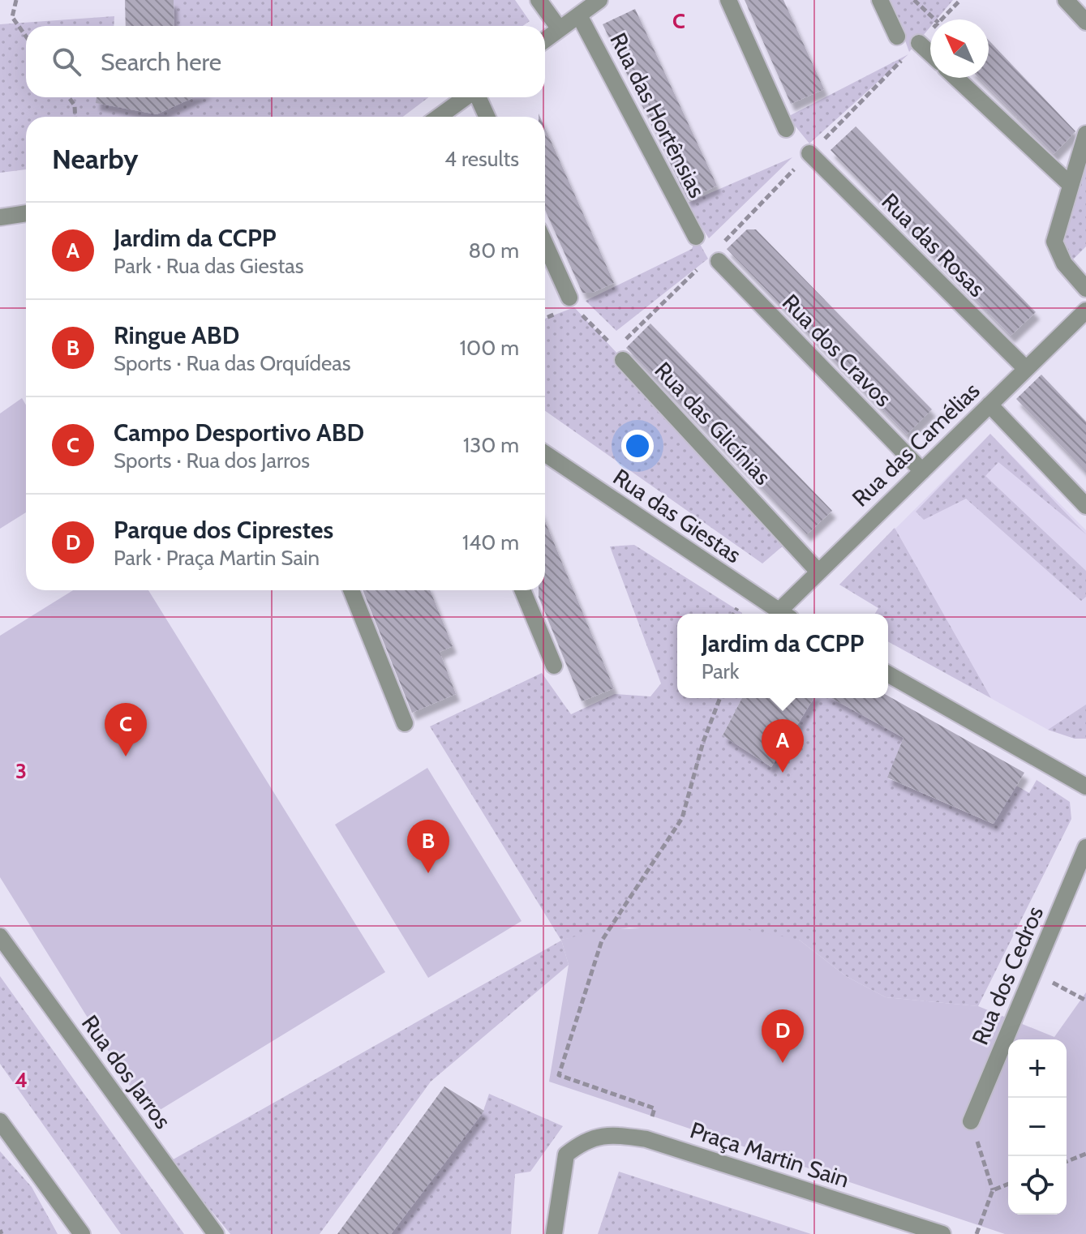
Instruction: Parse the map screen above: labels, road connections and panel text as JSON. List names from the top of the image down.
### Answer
{
  "streets": {
    "street": [
      "Rua das Hortênsias",
      "Rua das Rosas",
      "Rua dos Cravos",
      "Rua das Glicínias",
      "Rua das Camélias",
      "Rua das Giestas",
      "Rua dos Cedros",
      "Rua dos Jarros",
      "Praça Martin Sain"
    ]
  },
  "crossings": [
    ["Rua das Rosas", "Rua das Camélias"],
    ["Rua dos Cravos", "Rua das Camélias"],
    ["Rua das Glicínias", "Rua das Camélias"]
  ],
  "north": "top left",
  "page": {
    "search": "Search here",
    "heading": ["Nearby", "4 results"],
    "list": [
      {
        "mark": "A",
        "name": "Jardim da CCPP",
        "note": "Park · Rua das Giestas",
        "value": "80 m"
      },
      {
        "mark": "B",
        "name": "Ringue ABD",
        "note": "Sports · Rua das Orquídeas",
        "value": "100 m"
      },
      {
        "mark": "C",
        "name": "Campo Desportivo ABD",
        "note": "Sports · Rua dos Jarros",
        "value": "130 m"
      },
      {
        "mark": "D",
        "name": "Parque dos Ciprestes",
        "note": "Park · Praça Martin Sain",
        "value": "140 m"
      }
    ],
    "popup": ["Jardim da CCPP", "Park"],
    "pins": [
      "C",
      "A",
      "B",
      "D"
    ],
    "map_buttons": ["+", "−"]
  },
  "grid": {
    "columns": ["C"],
    "rows": ["3", "4"]
  }
}
